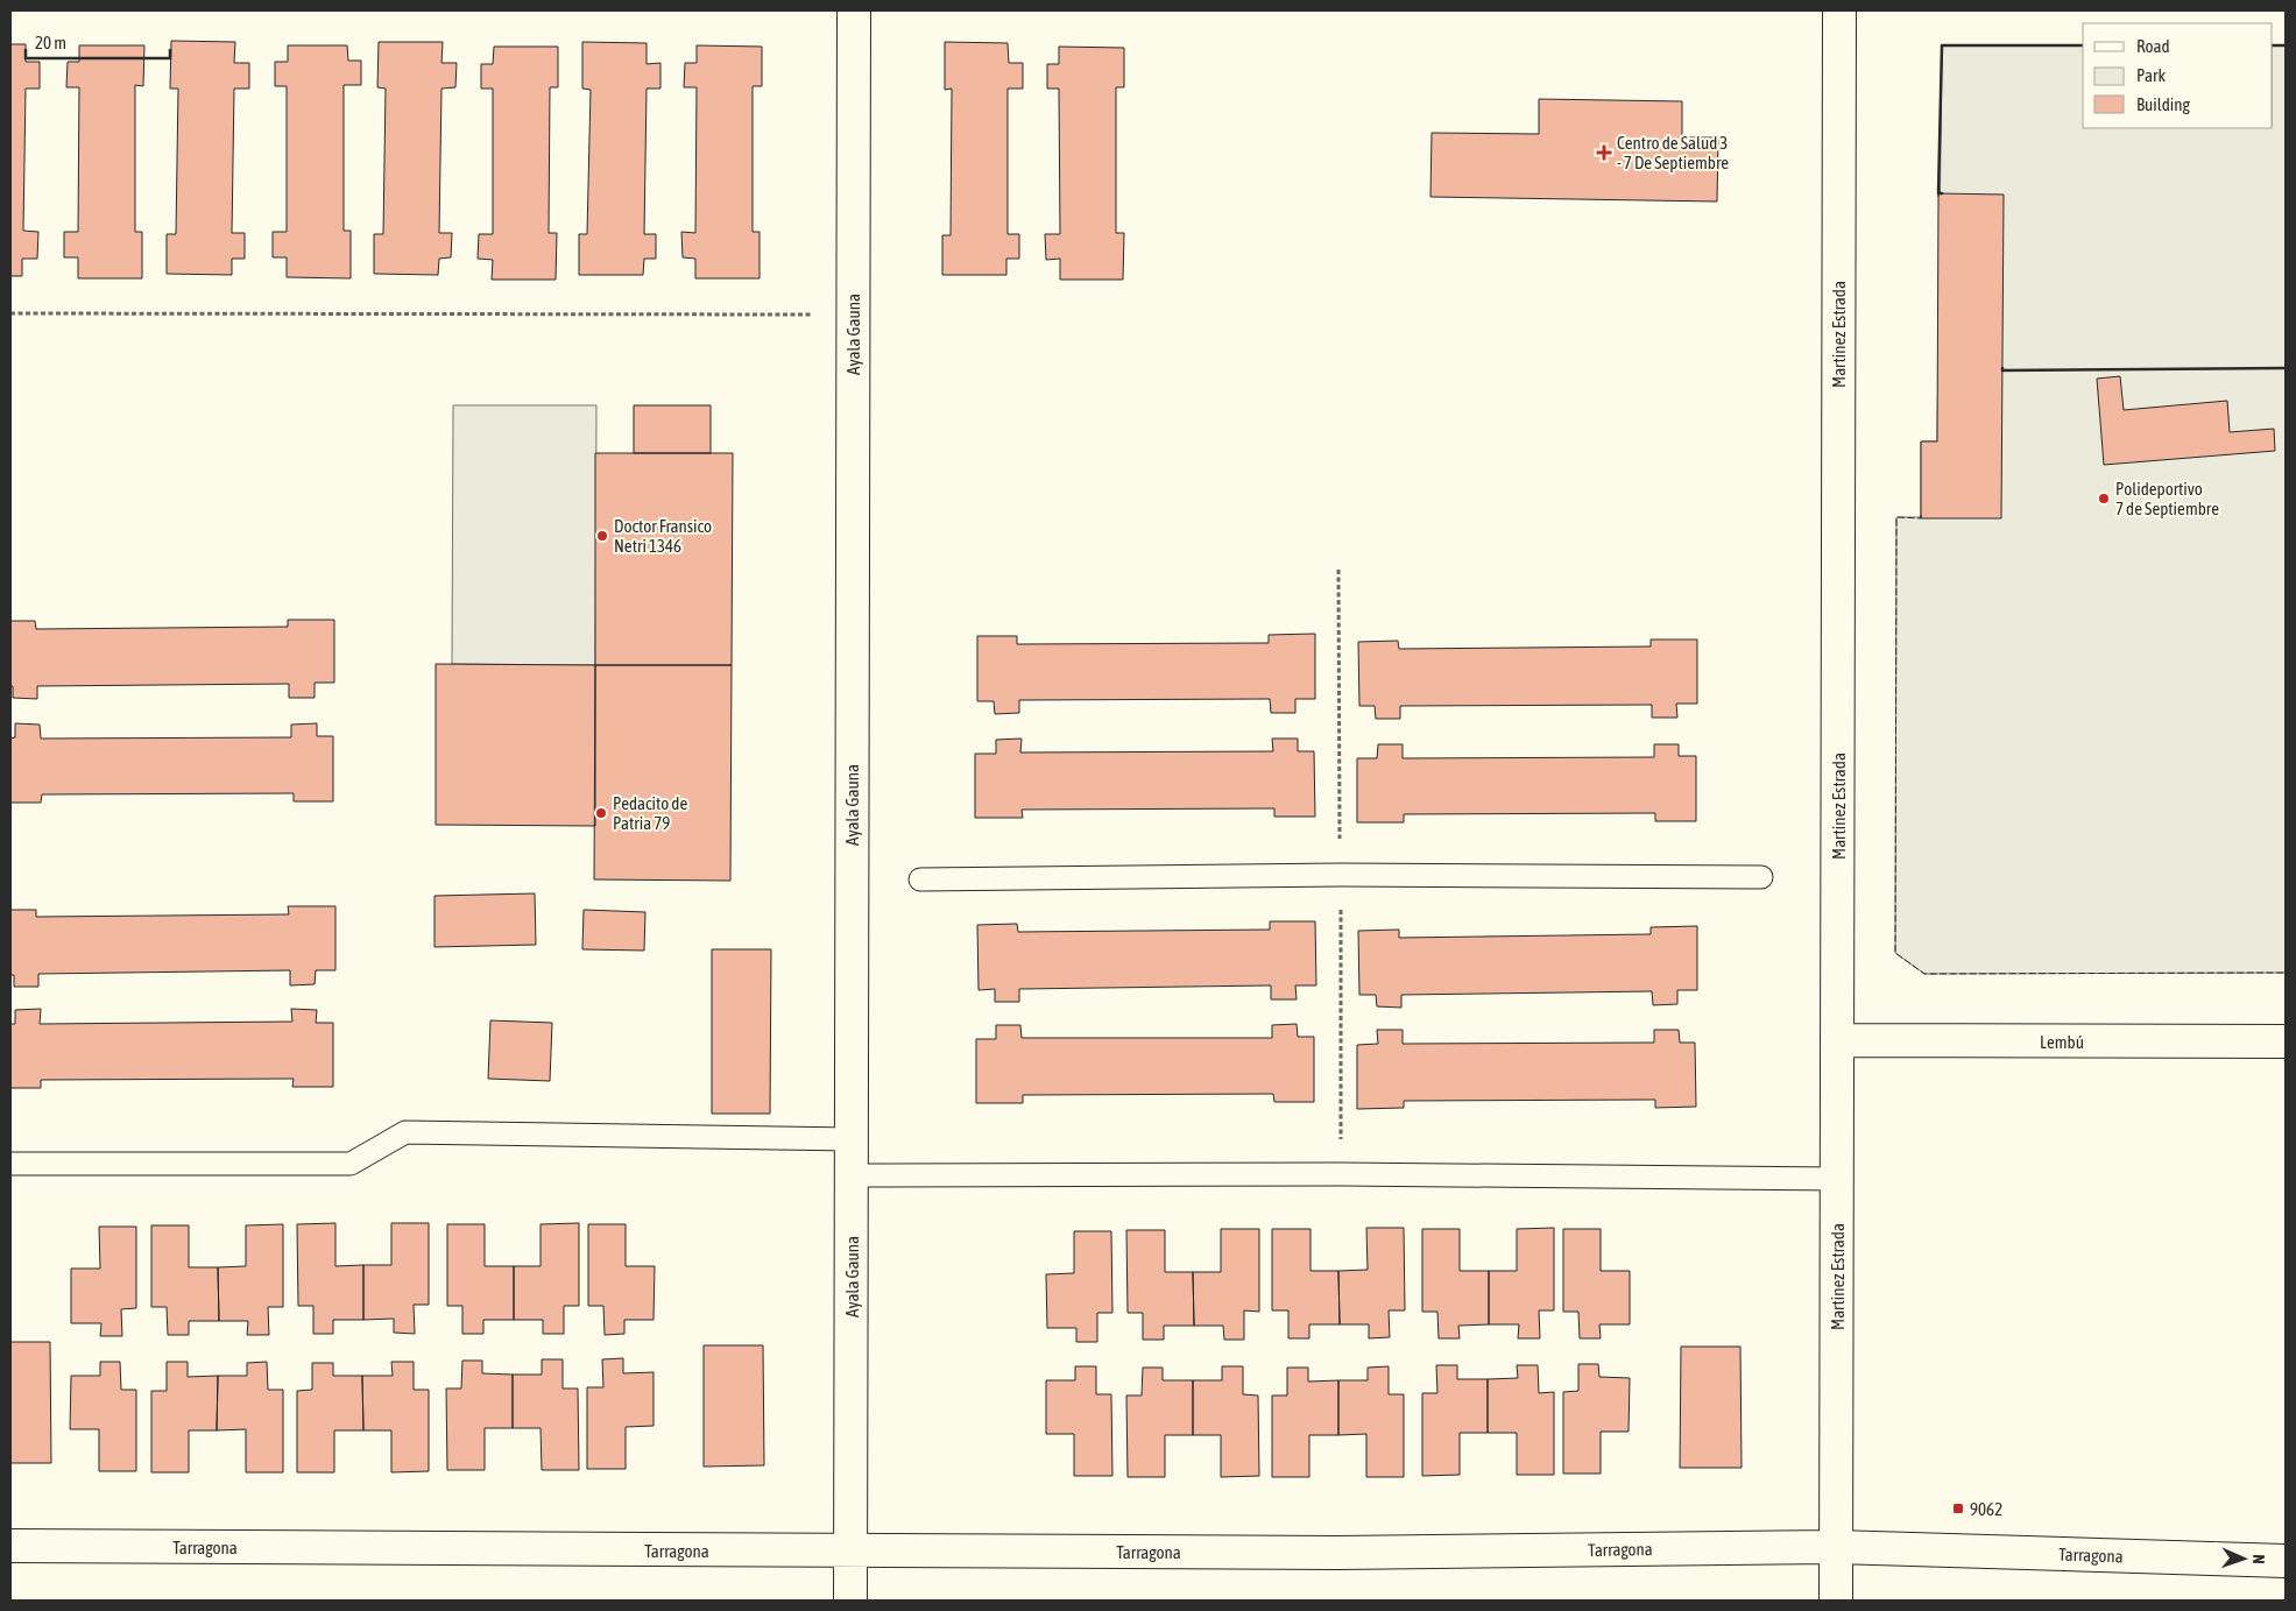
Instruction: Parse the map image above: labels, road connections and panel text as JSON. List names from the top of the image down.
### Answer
{
  "streets": {
    "street": [
      "Ayala Gauna",
      "Martinez Estrada",
      "Lembú",
      "Tarragona"
    ]
  },
  "crossings": [
    ["Ayala Gauna", "Tarragona"],
    ["Martinez Estrada", "Lembú"],
    ["Martinez Estrada", "Tarragona"]
  ],
  "places": {
    "health": ["Centro de Salud 3 - 7 De Septiembre"],
    "other": ["Polideportivo 7 de Septiembre", "Doctor Fransico Netri 1346", "Pedacito de Patria 79"],
    "transit": ["9062"]
  },
  "legend": ["Road", "Park", "Building"],
  "scale_bar": "20 m",
  "north": "right"
}
